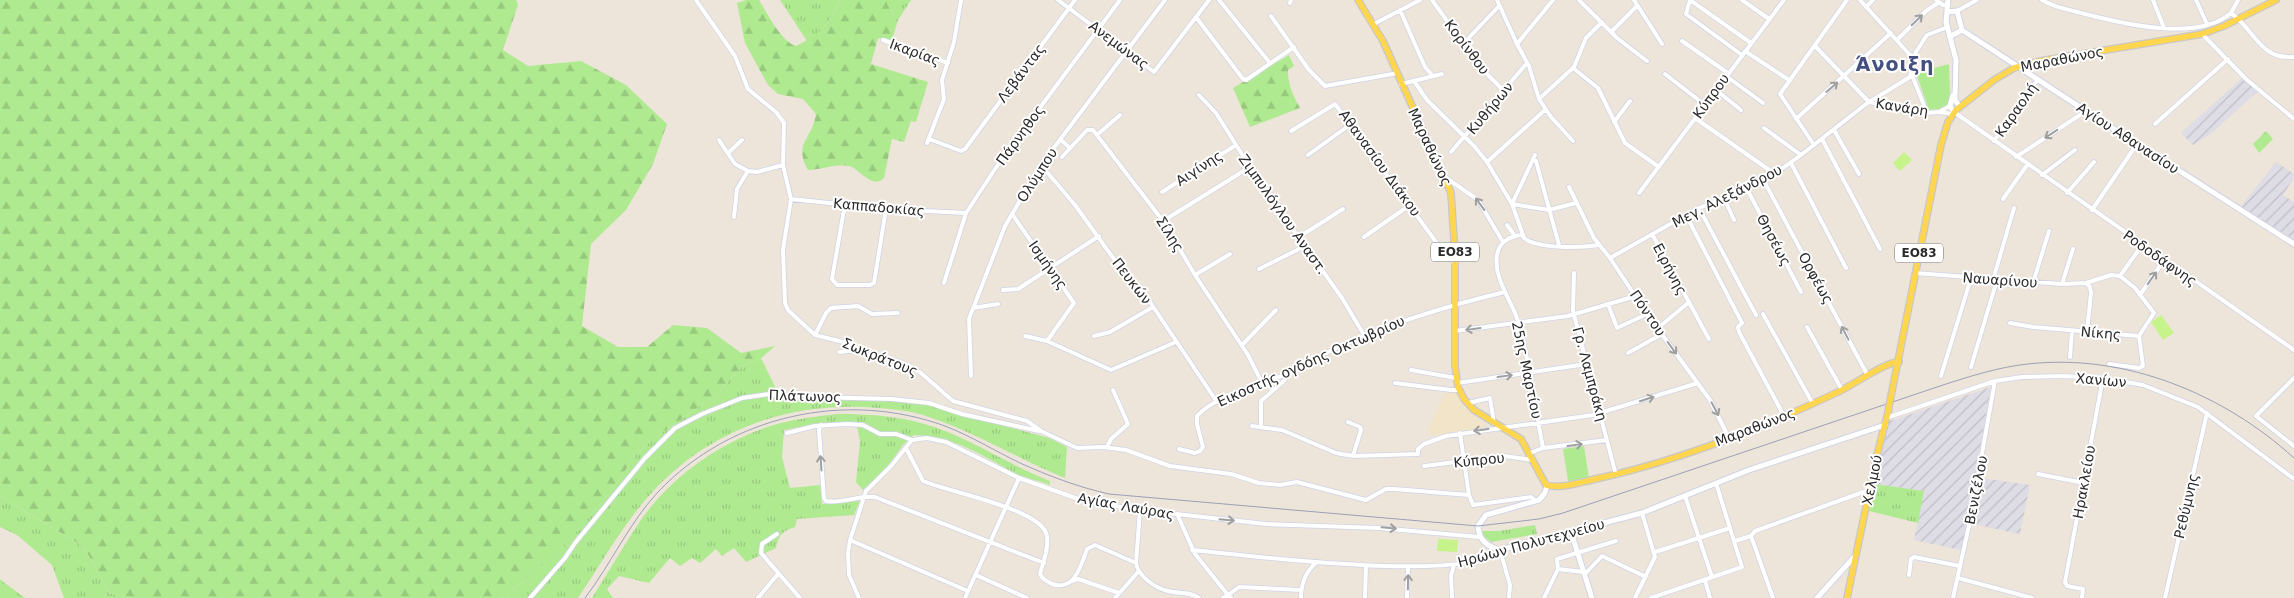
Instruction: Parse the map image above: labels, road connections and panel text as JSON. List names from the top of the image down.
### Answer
{
  "streets": {
    "main road": ["Μαραθώνος", "ΕΟ83", "Χελμού"],
    "street": [
      "Ανεμώνας",
      "Κορίνθου",
      "Ικαρίας",
      "Λεβάντας",
      "Κύπρου",
      "Κανάρη",
      "Κυθήρων",
      "Καραολή",
      "Πάρνηθος",
      "Αγίου Αθανασίου",
      "Αθανασίου Διάκου",
      "Αιγίνης",
      "Ολύμπου",
      "Μεγ. Αλεξάνδρου",
      "Καππαδοκίας",
      "Ζιμπυλόγλου Αναστ.",
      "Σίλης",
      "Θησέως",
      "Ροδοδάφνης",
      "Ισμήνης",
      "Ειρήνης",
      "Ορφέως",
      "Ναυαρίνου",
      "Πευκών",
      "Πόντου",
      "Νίκης",
      "Σωκράτους",
      "Εικοστής ογδόης Οκτωβρίου",
      "25ης Μαρτίου",
      "Γρ. Λαμπράκη",
      "Χανίων",
      "Πλάτωνος",
      "Ηρακλείου",
      "Βενιζέλου",
      "Αγίας Λαύρας",
      "Ρεθύμνης",
      "Ηρώων Πολυτεχνείου"
    ]
  },
  "crossings": [
    ["Ανεμώνας", "Λεβάντας"],
    ["Ανεμώνας", "Πάρνηθος"],
    ["Ανεμώνας", "Ολύμπου"],
    ["Κορίνθου", "Κυθήρων"],
    ["Ικαρίας", "Λεβάντας"],
    ["Μαραθώνος", "Κανάρη"],
    ["Μαραθώνος", "Αγίου Αθανασίου"],
    ["Μαραθώνος", "Αθανασίου Διάκου"],
    ["Μαραθώνος", "Ροδοδάφνης"],
    ["Μαραθώνος", "Ορφέως"],
    ["Μαραθώνος", "Ναυαρίνου"],
    ["Μαραθώνος", "Πόντου"],
    ["Μαραθώνος", "Εικοστής ογδόης Οκτωβρίου"],
    ["Μαραθώνος", "Γρ. Λαμπράκη"],
    ["Μαραθώνος", "Χελμού"],
    ["Κανάρη", "Μεγ. Αλεξάνδρου"],
    ["Κανάρη", "Ροδοδάφνης"],
    ["Καραολή", "Αγίου Αθανασίου"],
    ["Καραολή", "Ροδοδάφνης"],
    ["Πάρνηθος", "Καππαδοκίας"],
    ["Αιγίνης", "Ζιμπυλόγλου Αναστ."],
    ["Ολύμπου", "Ισμήνης"],
    ["Ολύμπου", "Πευκών"],
    ["Μεγ. Αλεξάνδρου", "Θησέως"],
    ["Μεγ. Αλεξάνδρου", "Ειρήνης"],
    ["Μεγ. Αλεξάνδρου", "Ορφέως"],
    ["Μεγ. Αλεξάνδρου", "Πόντου"],
    ["Καππαδοκίας", "Σωκράτους"],
    ["Ζιμπυλόγλου Αναστ.", "Εικοστής ογδόης Οκτωβρίου"],
    ["Σίλης", "Εικοστής ογδόης Οκτωβρίου"],
    ["Ειρήνης", "Πόντου"],
    ["Πευκών", "Εικοστής ογδόης Οκτωβρίου"],
    ["Σωκράτους", "Πλάτωνος"],
    ["Εικοστής ογδόης Οκτωβρίου", "25ης Μαρτίου"],
    ["Χανίων", "Χελμού"],
    ["Χανίων", "Ηρακλείου"],
    ["Χανίων", "Βενιζέλου"],
    ["Χανίων", "Ρεθύμνης"],
    ["Χελμού", "Ηρώων Πολυτεχνείου"]
  ],
  "one_way": ["Πόντου", "Αγίας Λαύρας"],
  "districts": ["Άνοιξη"]
}
